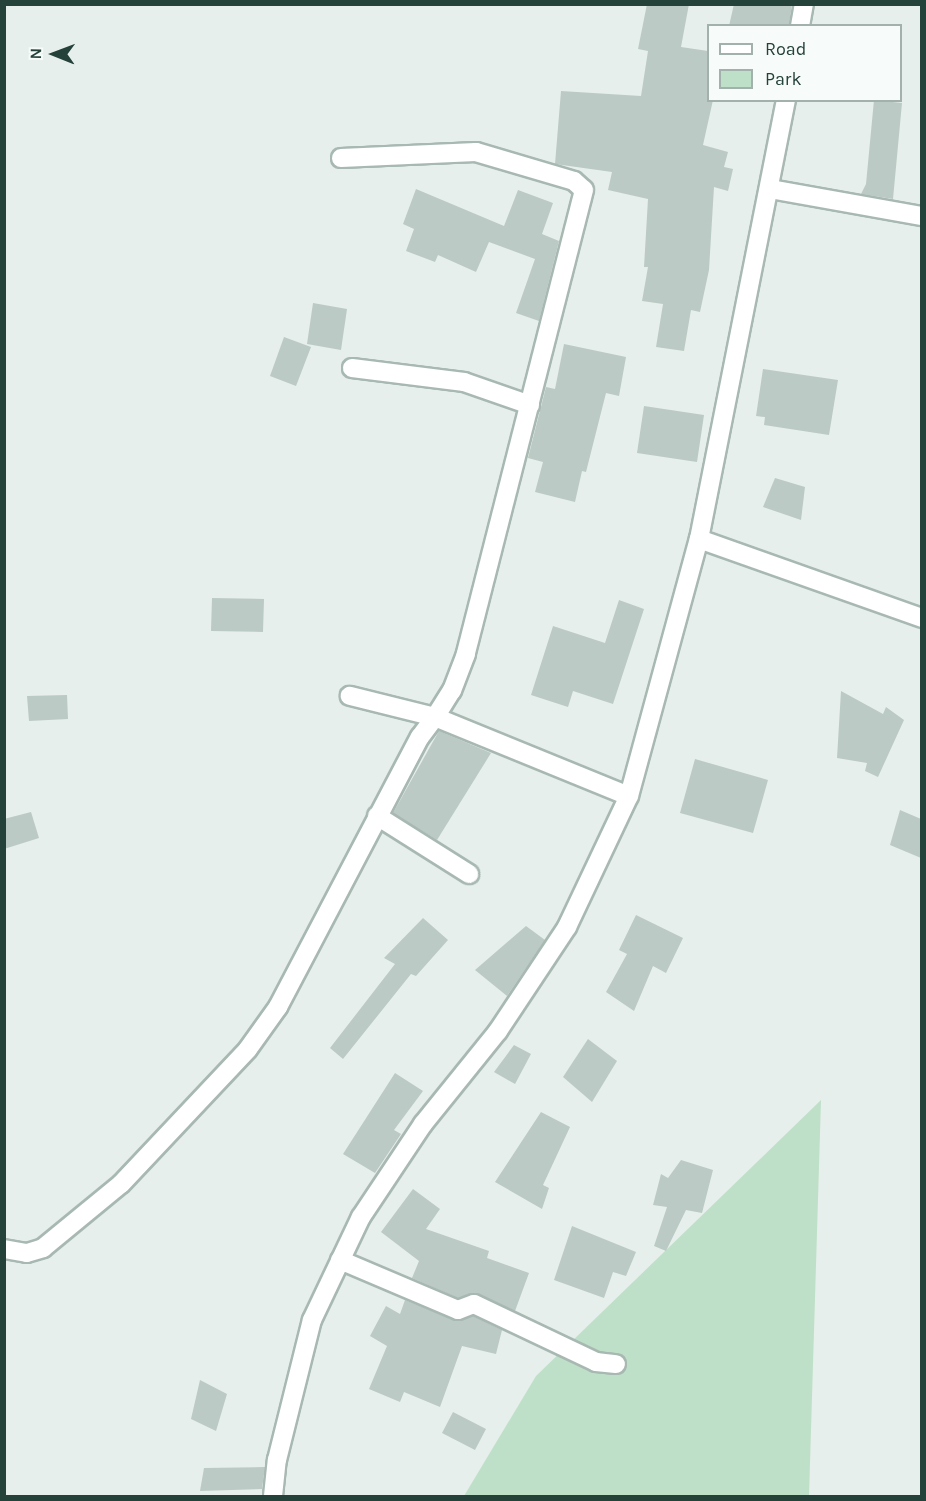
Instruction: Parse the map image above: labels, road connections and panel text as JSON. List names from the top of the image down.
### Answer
{
  "legend": ["Road", "Park"],
  "north": "left"
}
